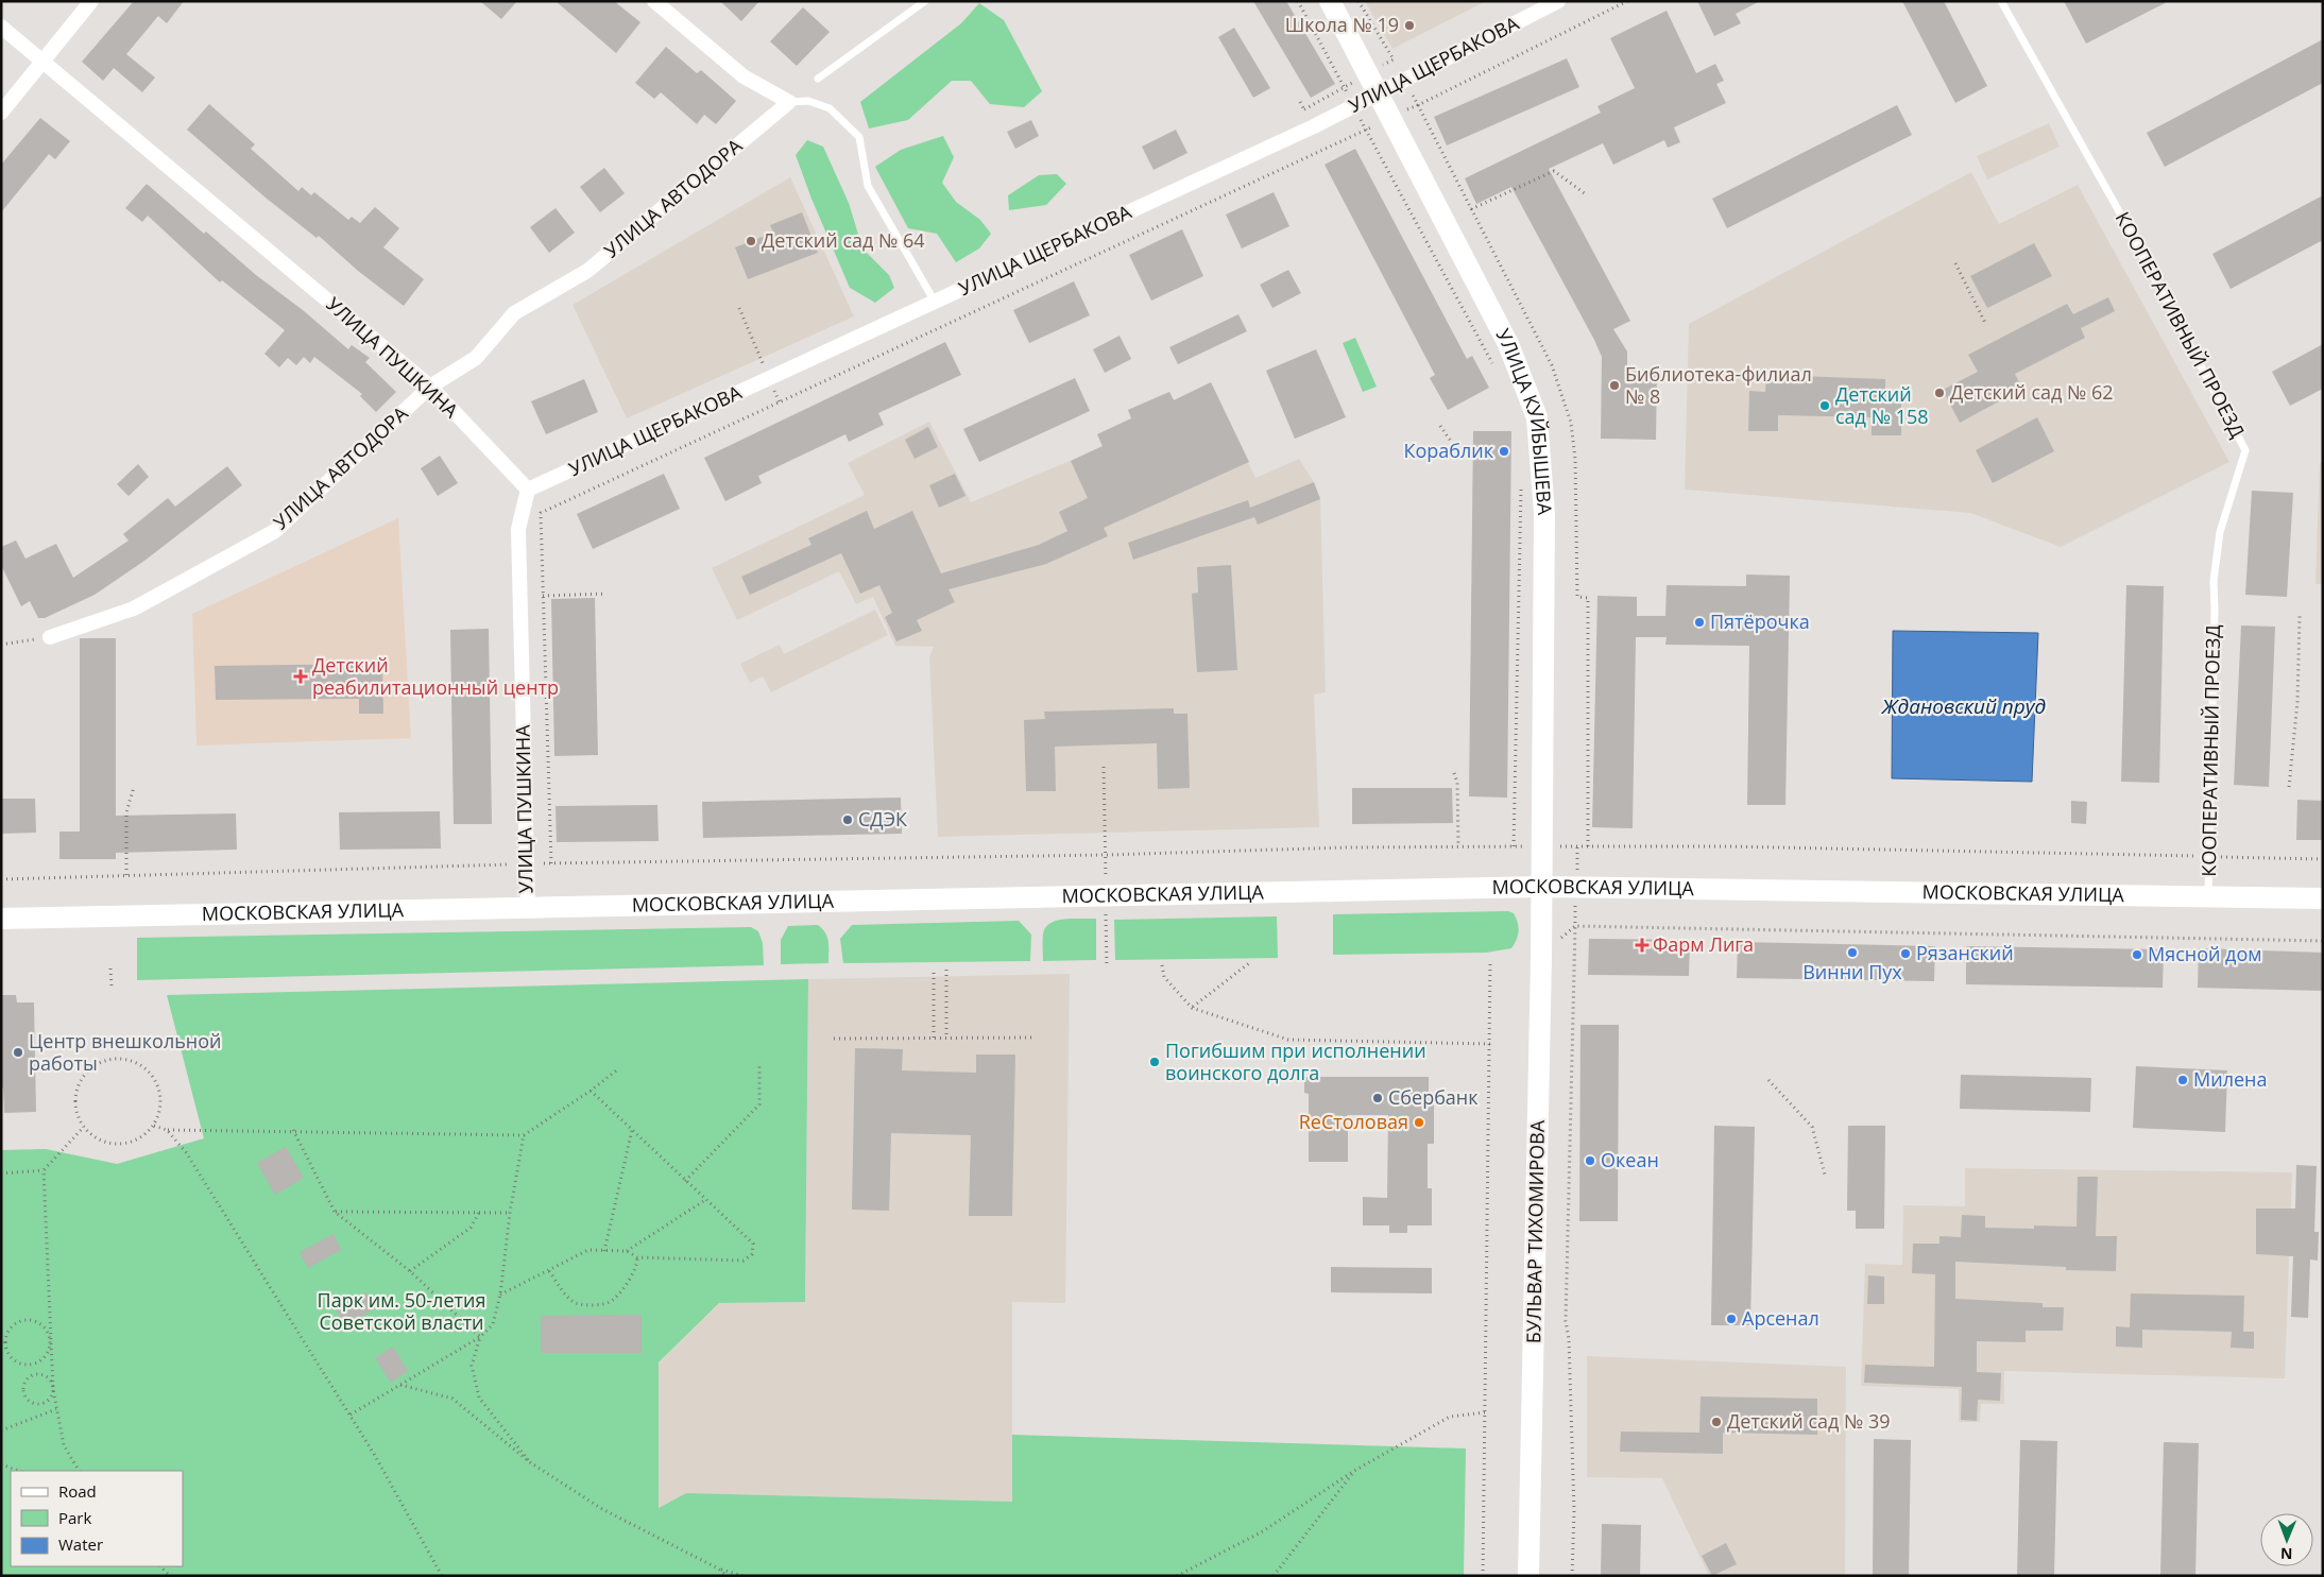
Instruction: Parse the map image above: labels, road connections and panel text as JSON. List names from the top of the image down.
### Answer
{
  "streets": {
    "main road": ["УЛИЦА КУЙБЫШЕВА", "МОСКОВСКАЯ УЛИЦА", "БУЛЬВАР ТИХОМИРОВА"],
    "street": ["УЛИЦА ЩЕРБАКОВА", "УЛИЦА АВТОДОРА", "УЛИЦА ПУШКИНА"],
    "lane": ["КООПЕРАТИВНЫЙ ПРОЕЗД"]
  },
  "crossings": [
    ["УЛИЦА ЩЕРБАКОВА", "УЛИЦА ПУШКИНА"],
    ["УЛИЦА ЩЕРБАКОВА", "УЛИЦА КУЙБЫШЕВА"],
    ["УЛИЦА АВТОДОРА", "УЛИЦА ПУШКИНА"],
    ["КООПЕРАТИВНЫЙ ПРОЕЗД", "МОСКОВСКАЯ УЛИЦА"],
    ["УЛИЦА ПУШКИНА", "МОСКОВСКАЯ УЛИЦА"],
    ["УЛИЦА КУЙБЫШЕВА", "МОСКОВСКАЯ УЛИЦА"],
    ["УЛИЦА КУЙБЫШЕВА", "БУЛЬВАР ТИХОМИРОВА"],
    ["МОСКОВСКАЯ УЛИЦА", "БУЛЬВАР ТИХОМИРОВА"]
  ],
  "water": ["Ждановский пруд"],
  "parks": ["Парк им. 50-летия Советской власти"],
  "places": {
    "other": [
      "Школа № 19",
      "Детский сад № 64",
      "Библиотека-филиал № 8",
      "Детский сад № 62",
      "Детский сад № 158",
      "Кораблик",
      "Пятёрочка",
      "СДЭК",
      "Винни Пух",
      "Рязанский",
      "Мясной дом",
      "Центр внешкольной работы",
      "Погибшим при исполнении воинского долга",
      "Милена",
      "Сбербанк",
      "ReСтоловая",
      "Океан",
      "Арсенал",
      "Детский сад № 39"
    ],
    "health": ["Детский реабилитационный центр", "Фарм Лига"]
  },
  "legend": ["Road", "Park", "Water"],
  "north": "bottom"
}
